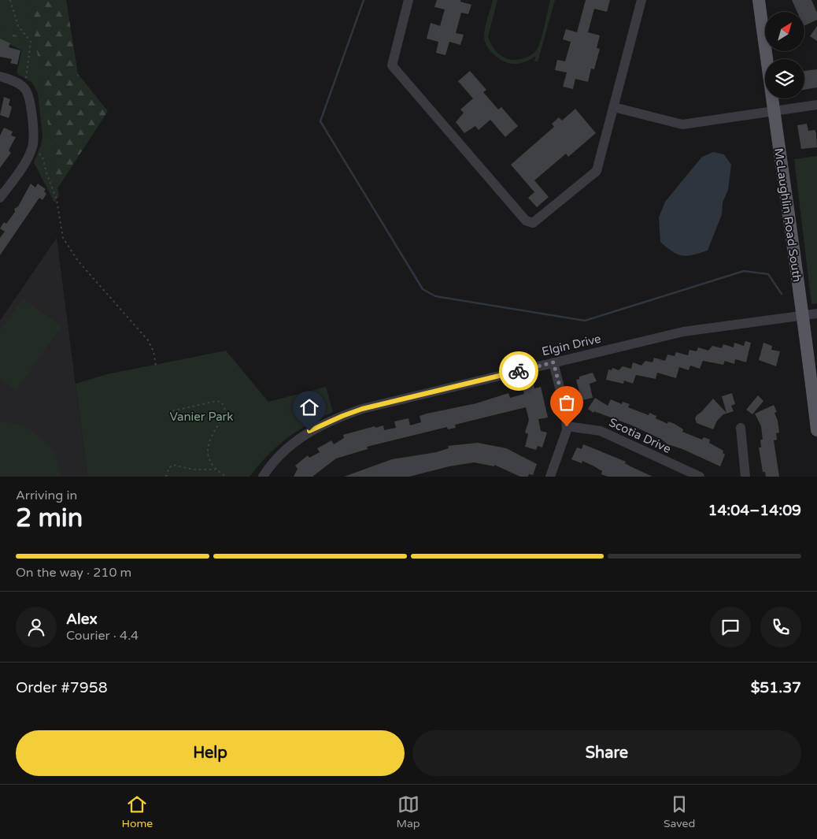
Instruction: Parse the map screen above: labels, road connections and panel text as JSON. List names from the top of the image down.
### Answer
{
  "streets": {
    "main road": ["McLaughlin Road South"],
    "street": ["Elgin Drive", "Scotia Drive"]
  },
  "crossings": [
    ["McLaughlin Road South", "Elgin Drive"]
  ],
  "parks": ["Vanier Park"],
  "north": "top right",
  "page": {
    "heading": ["2 min", "Arriving in", "14:04–14:09"],
    "panel": [
      "Alex",
      "Courier · 4.4",
      "Order #7958",
      "$51.37"
    ],
    "bar": "On the way · 210 m",
    "buttons": ["Help", "Share"],
    "tabs": ["Home", "Map", "Saved"]
  }
}
